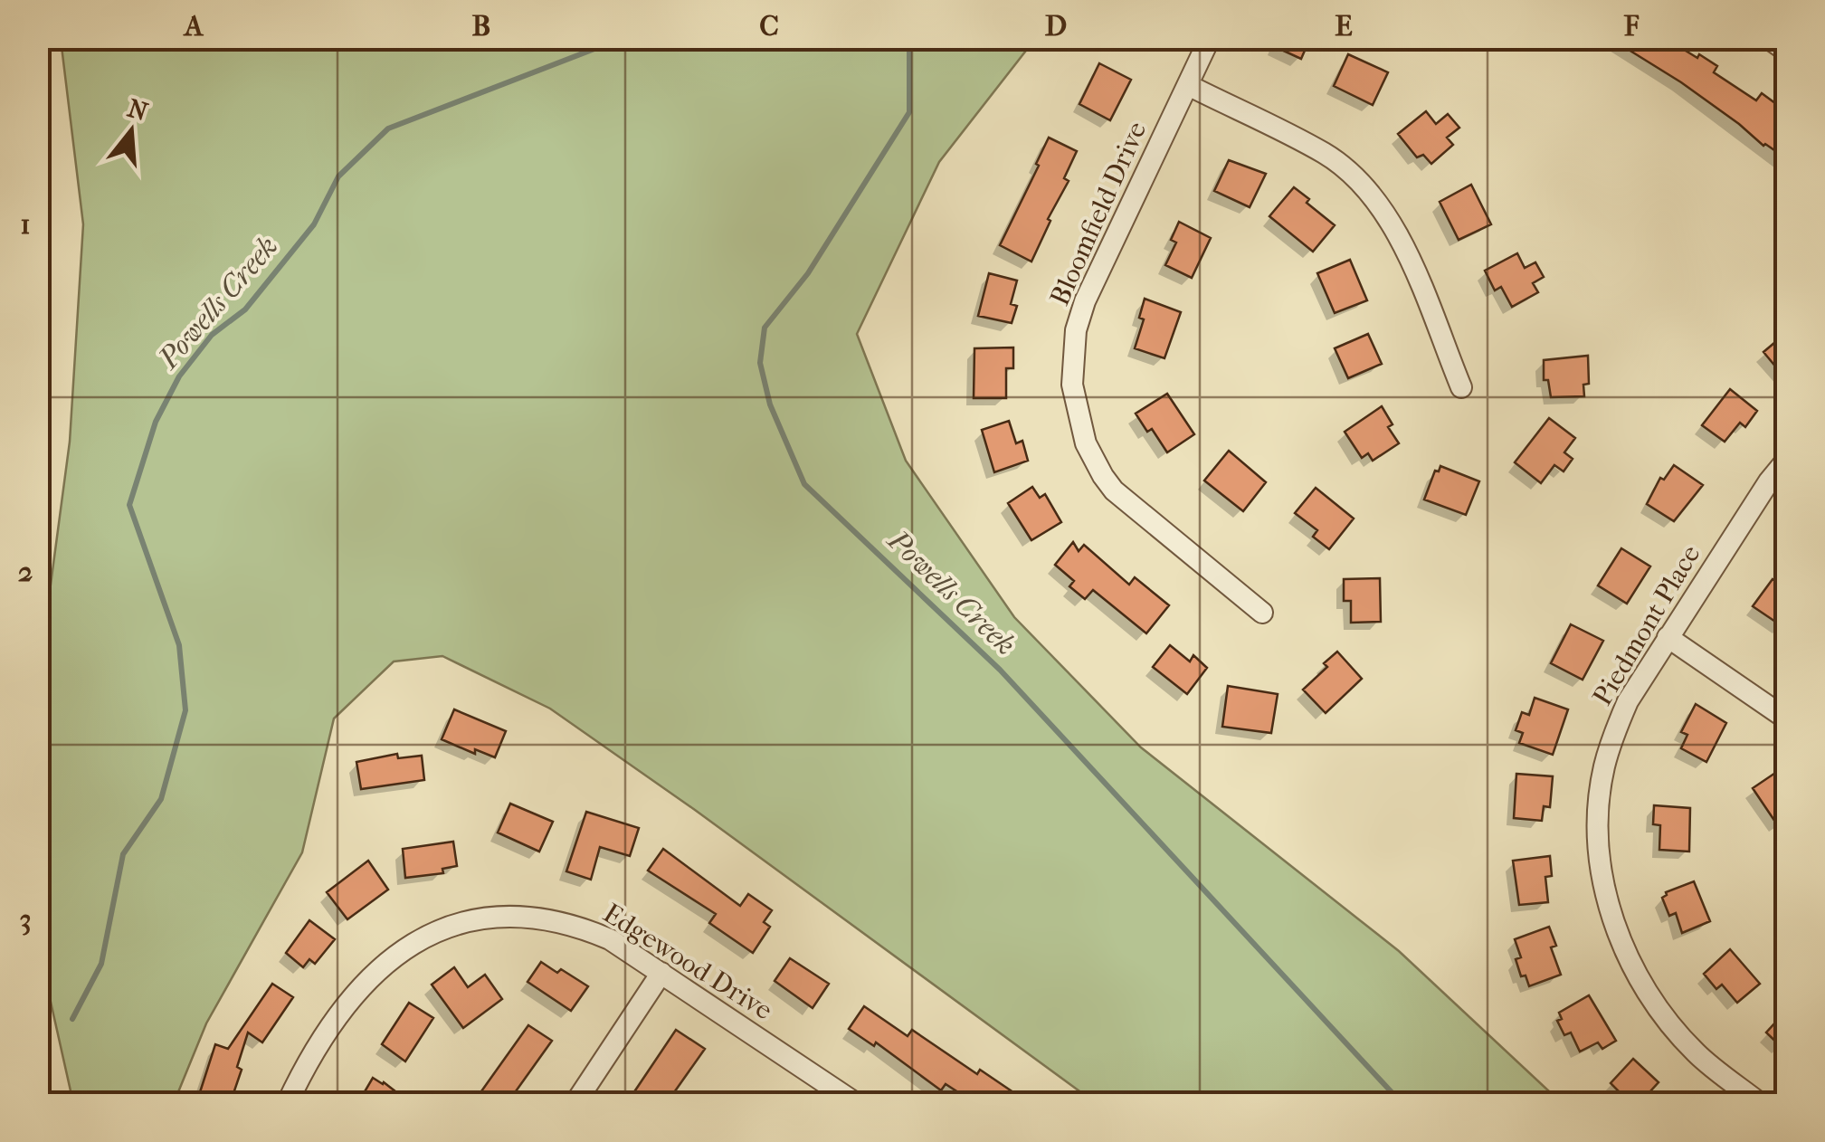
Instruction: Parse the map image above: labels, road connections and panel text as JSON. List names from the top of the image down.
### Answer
{
  "streets": {
    "street": ["Bloomfield Drive", "Piedmont Place", "Edgewood Drive"]
  },
  "water": ["Powells Creek"],
  "north": "top",
  "grid": {
    "columns": [
      "A",
      "B",
      "C",
      "D",
      "E",
      "F"
    ],
    "rows": ["1", "2", "3"]
  }
}
